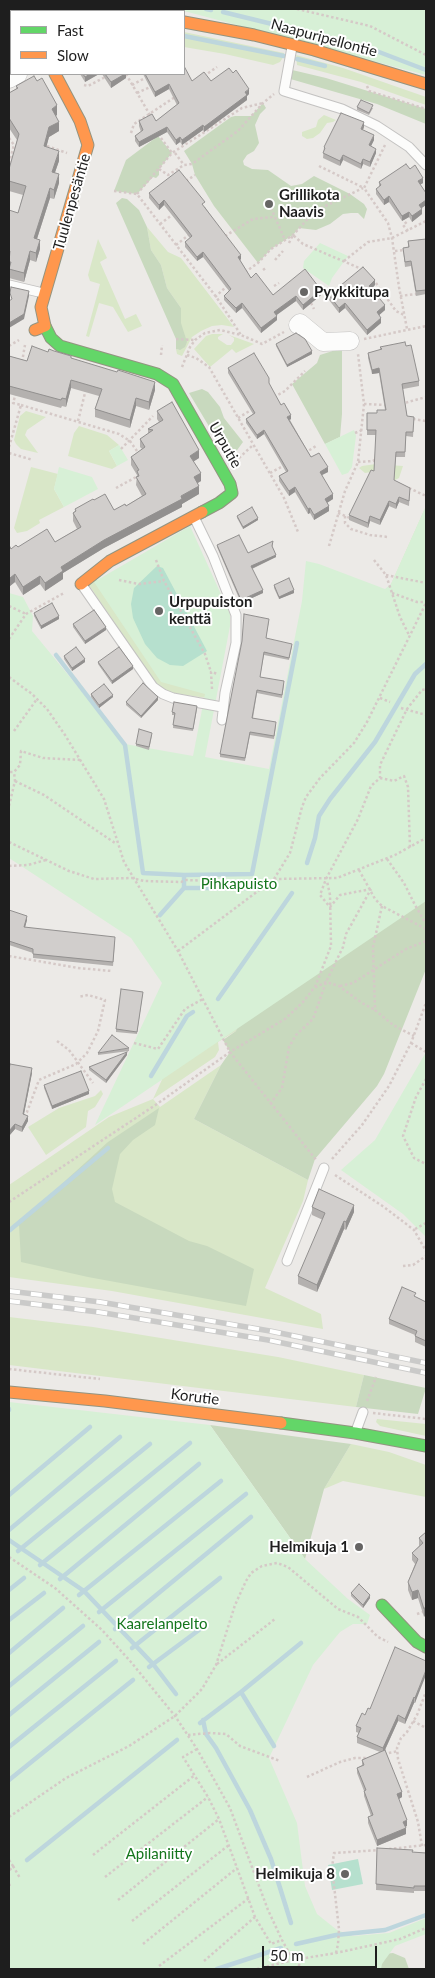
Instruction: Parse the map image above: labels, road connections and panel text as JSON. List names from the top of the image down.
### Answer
{
  "streets": {
    "street": [
      "Naapuripellontie",
      "Tuulenpesäntie",
      "Urputie",
      "Korutie"
    ]
  },
  "crossings": [
    ["Tuulenpesäntie", "Urputie"]
  ],
  "parks": ["Pihkapuisto", "Kaarelanpelto", "Apilaniitty"],
  "places": [
    "Grillikota Naavis",
    "Pyykkitupa",
    "Urpupuiston kenttä",
    "Helmikuja 1",
    "Helmikuja 8"
  ],
  "legend": ["Fast", "Slow"],
  "scale_bar": "50 m"
}
